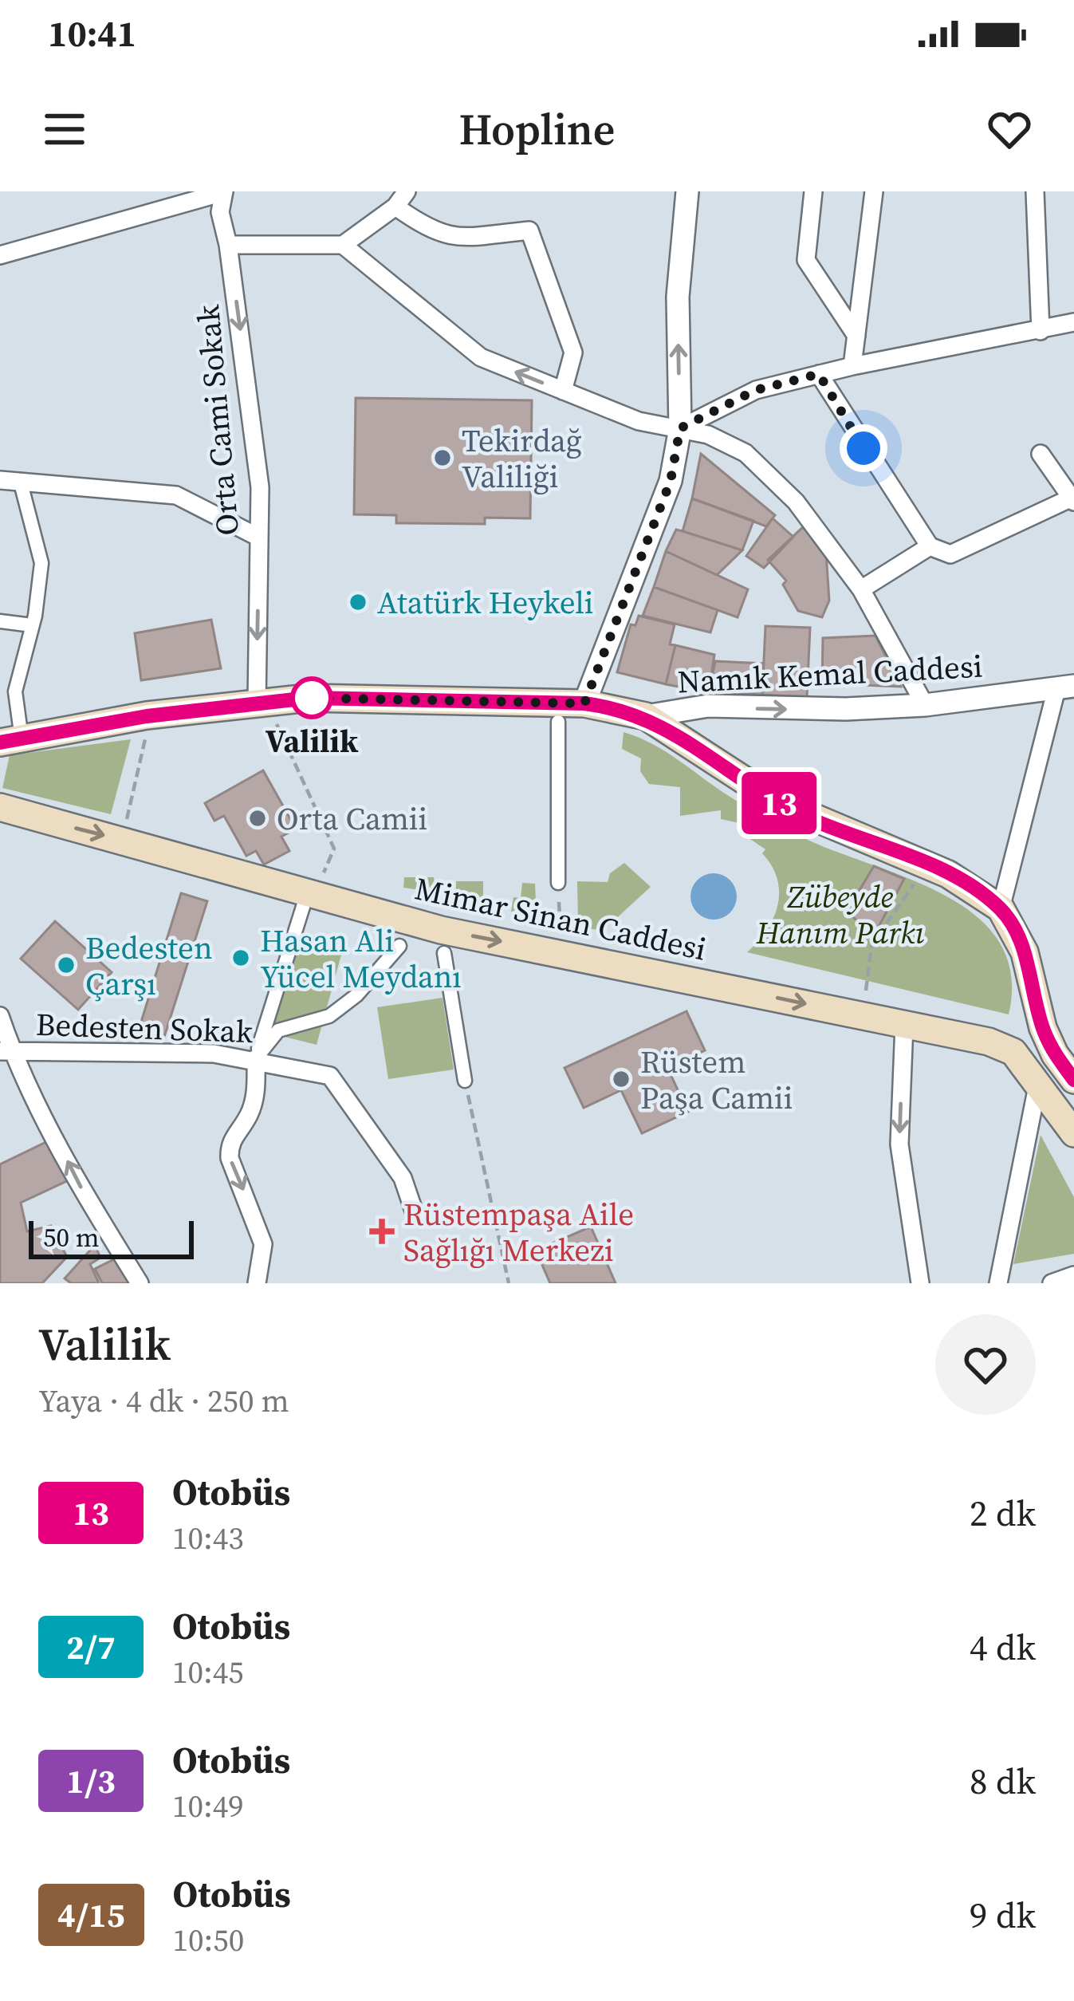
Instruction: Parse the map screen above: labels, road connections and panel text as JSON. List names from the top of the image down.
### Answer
{
  "streets": {
    "main road": ["Mimar Sinan Caddesi"],
    "street": ["Orta Cami Sokak", "Namık Kemal Caddesi", "Bedesten Sokak"]
  },
  "one_way": ["Orta Cami Sokak", "Namık Kemal Caddesi"],
  "parks": ["Zübeyde Hanım Parkı"],
  "places": {
    "other": [
      "Tekirdağ Valiliği",
      "Atatürk Heykeli",
      "Valilik",
      "Orta Camii",
      "Hasan Ali Yücel Meydanı",
      "Bedesten Çarşı",
      "Rüstem Paşa Camii"
    ],
    "health": ["Rüstempaşa Aile Sağlığı Merkezi"]
  },
  "lines": ["bus line 13"],
  "scale_bar": "50 m",
  "page": {
    "status": "10:41",
    "header": "Hopline",
    "on_map": "13",
    "scale": "50 m",
    "heading": ["Valilik", "Yaya · 4 dk · 250 m"],
    "list": [
      {
        "mark": "13",
        "name": "Otobüs",
        "note": "10:43",
        "value": "2 dk"
      },
      {
        "mark": "2/7",
        "name": "Otobüs",
        "note": "10:45",
        "value": "4 dk"
      },
      {
        "mark": "1/3",
        "name": "Otobüs",
        "note": "10:49",
        "value": "8 dk"
      },
      {
        "mark": "4/15",
        "name": "Otobüs",
        "note": "10:50",
        "value": "9 dk"
      }
    ]
  }
}
